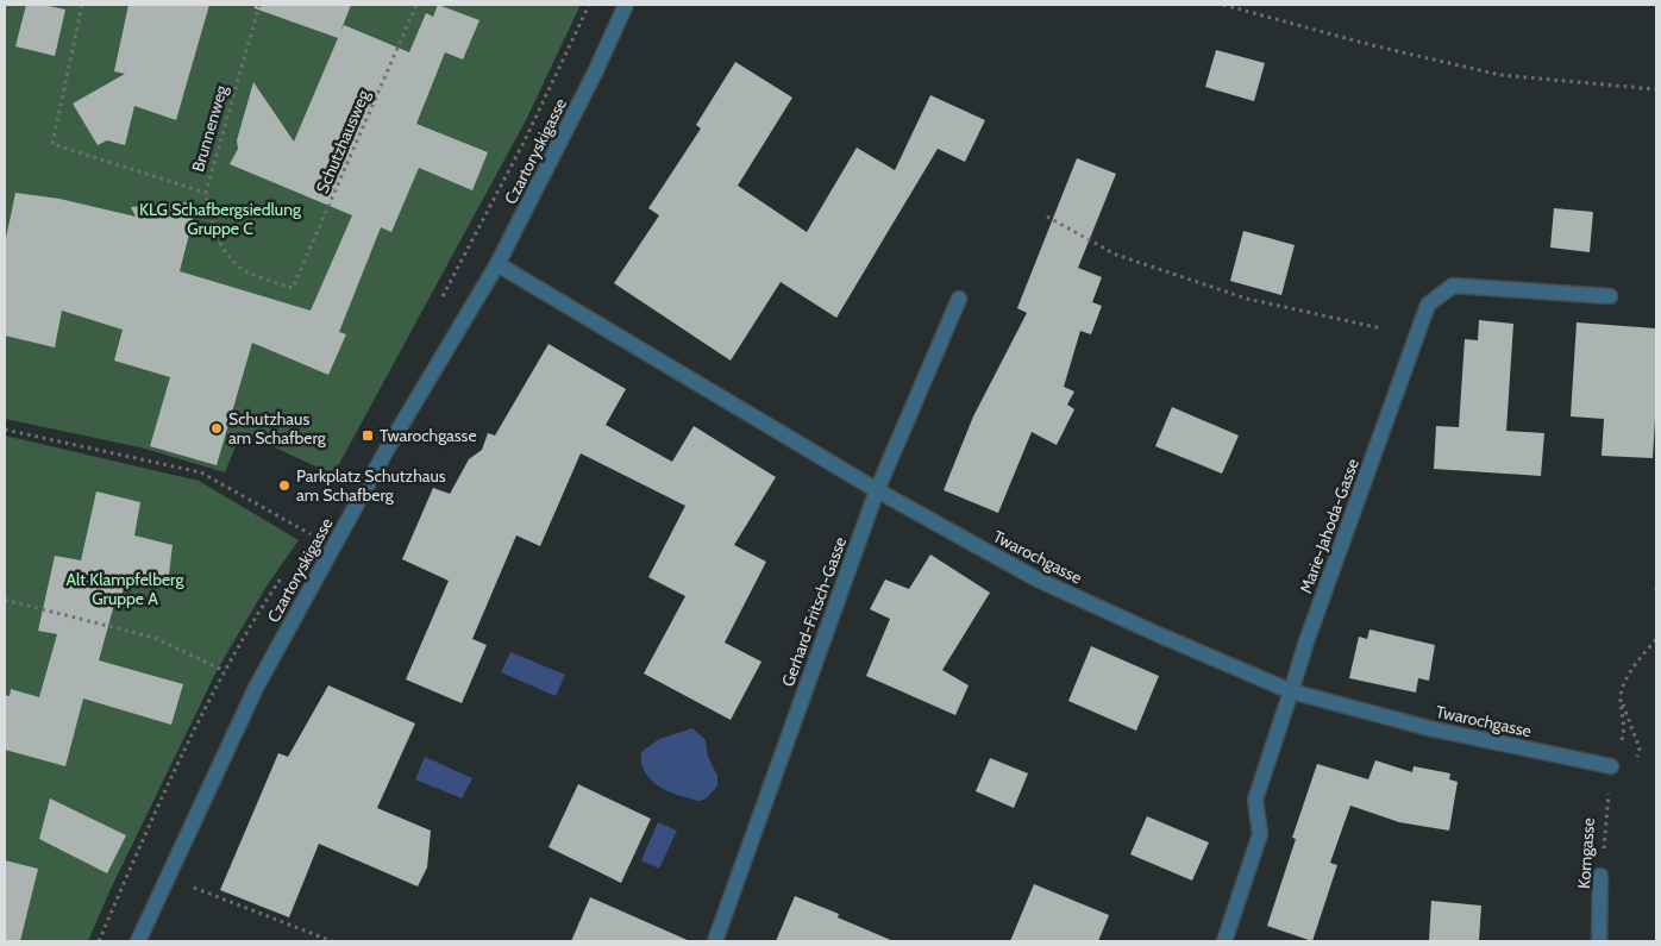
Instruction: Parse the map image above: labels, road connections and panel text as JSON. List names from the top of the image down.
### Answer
{
  "streets": {
    "street": [
      "Czartoryskigasse",
      "Marie-Jahoda-Gasse",
      "Twarochgasse",
      "Gerhard-Fritsch-Gasse",
      "Korngasse"
    ],
    "path": ["Brunnenweg", "Schutzhausweg"]
  },
  "crossings": [
    ["Brunnenweg", "Schutzhausweg"],
    ["Czartoryskigasse", "Twarochgasse"],
    ["Marie-Jahoda-Gasse", "Twarochgasse"],
    ["Twarochgasse", "Gerhard-Fritsch-Gasse"],
    ["Twarochgasse", "Korngasse"]
  ],
  "parks": ["KLG Schafbergsiedlung Gruppe C", "Alt Klampfelberg Gruppe A"],
  "places": {
    "other": ["Schutzhaus am Schafberg", "Parkplatz Schutzhaus am Schafberg"],
    "transit": ["Twarochgasse"]
  }
}
